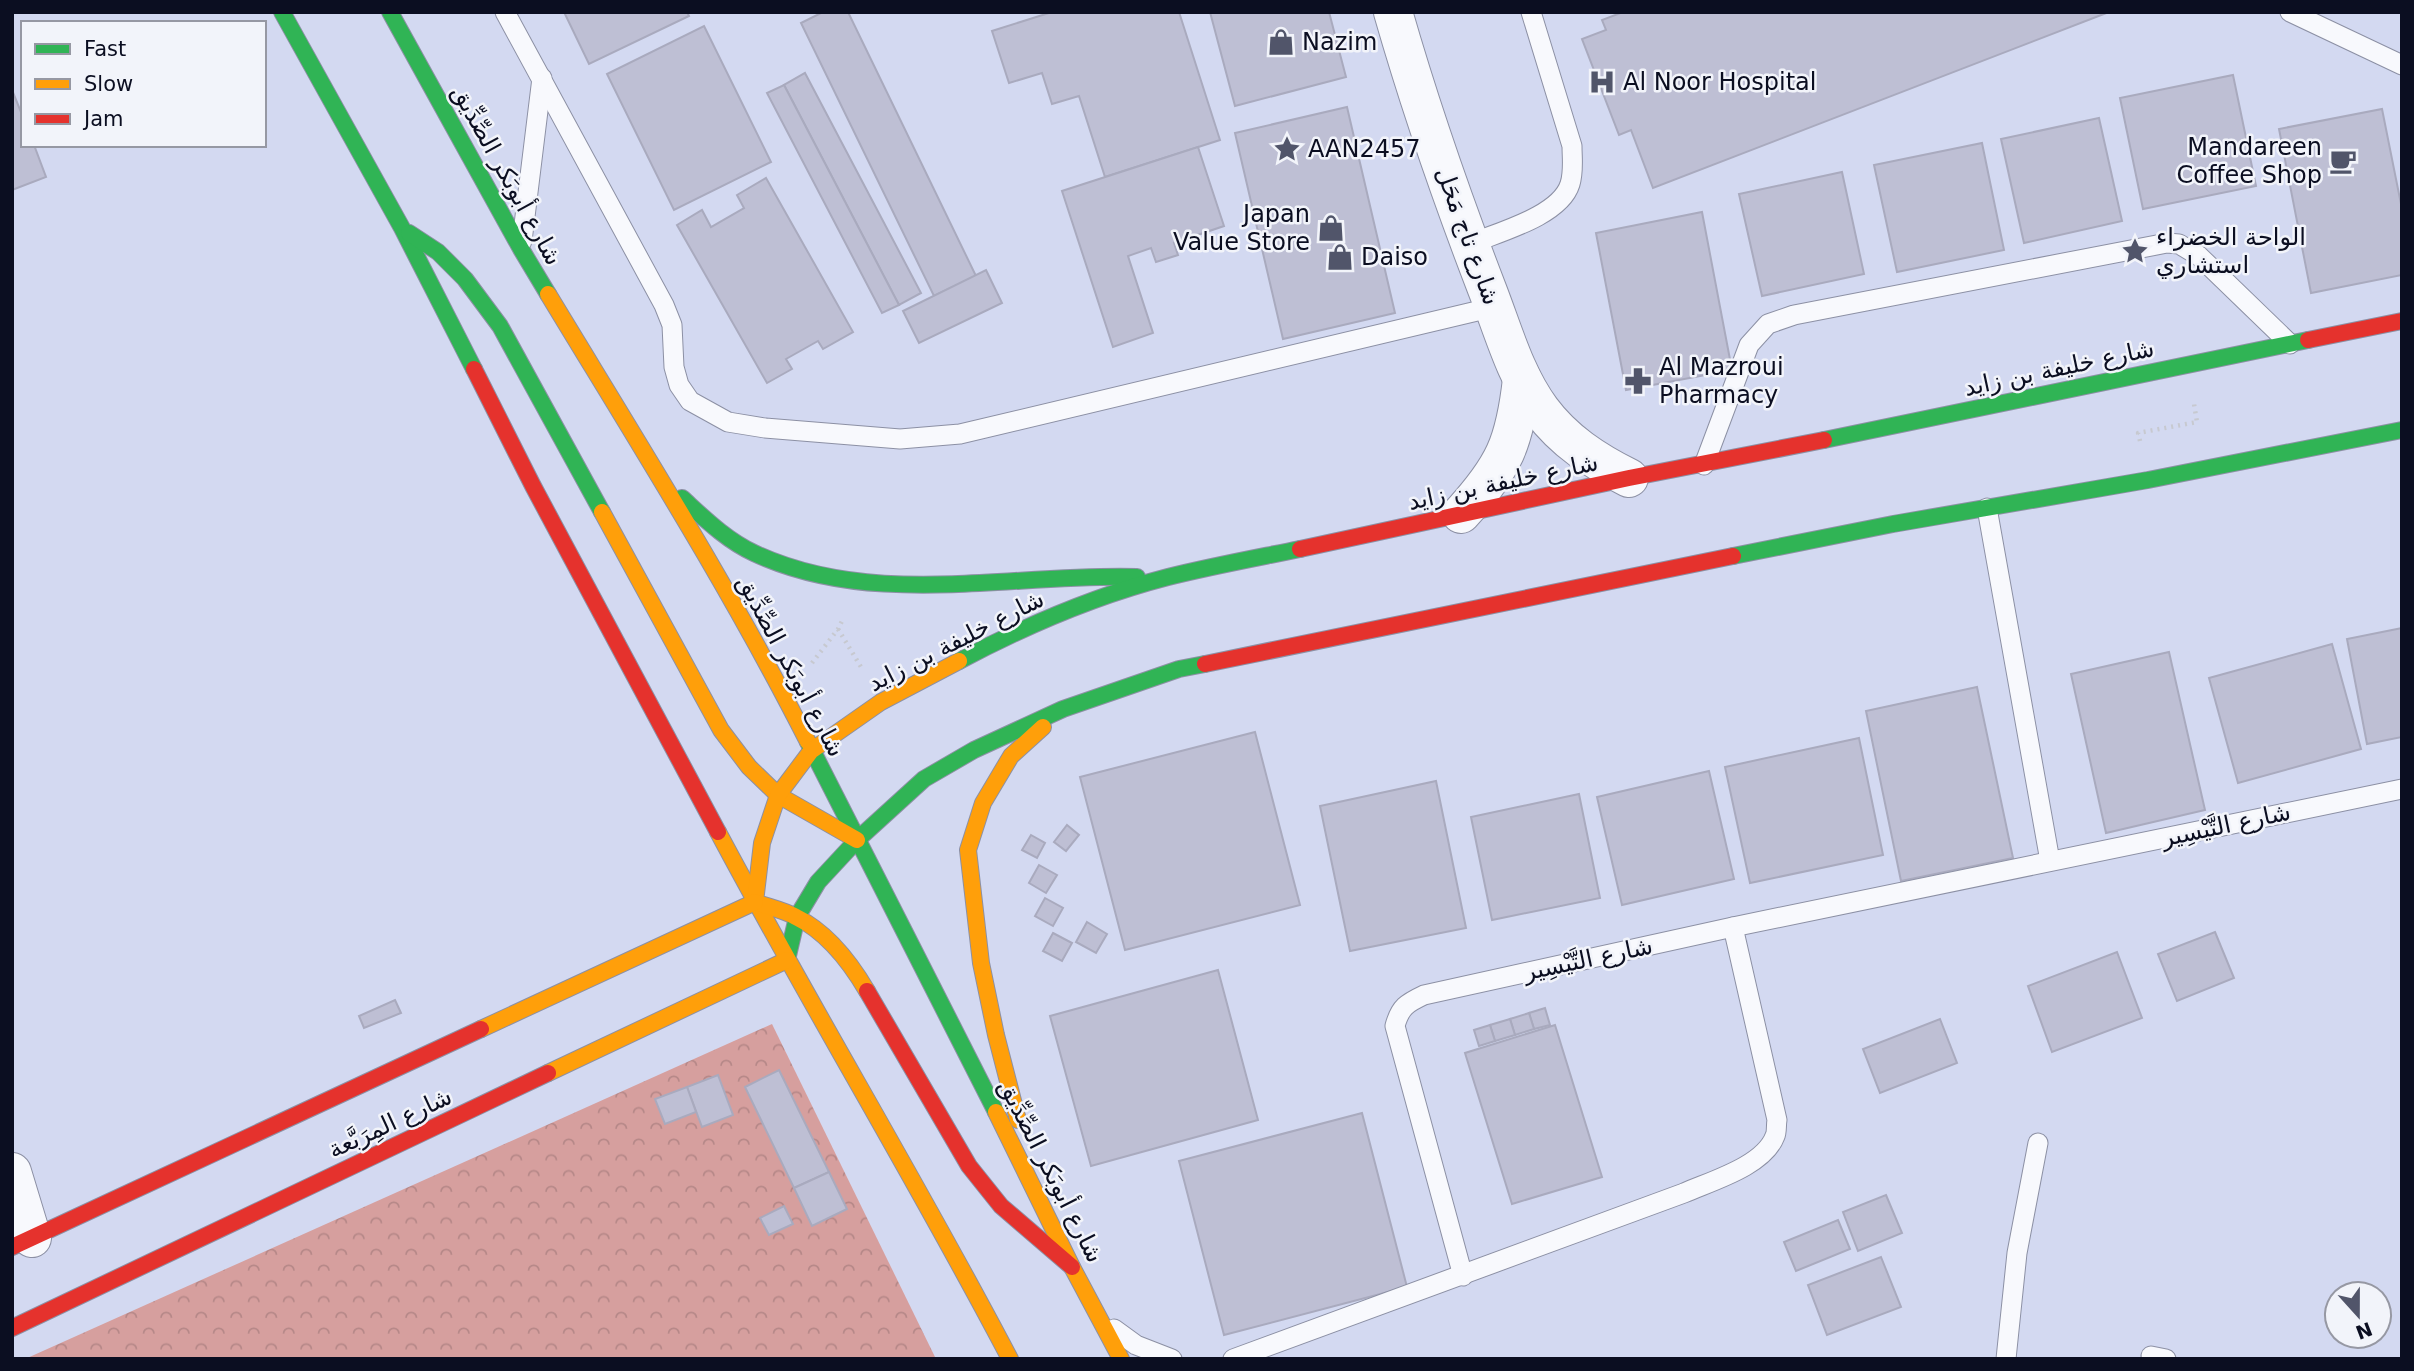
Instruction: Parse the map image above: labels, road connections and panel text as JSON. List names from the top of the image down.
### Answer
{
  "streets": {
    "main road": ["شارع أبوبَكر الصِّدِّيق", "شارع خليفة بن زايد", "شارع المِرَبَّعة"],
    "street": ["شارع تاج مَحَل"],
    "lane": ["شارع التَّيْسِير"]
  },
  "crossings": [
    ["شارع أبوبَكر الصِّدِّيق", "شارع خليفة بن زايد"],
    ["شارع تاج مَحَل", "شارع خليفة بن زايد"],
    ["شارع خليفة بن زايد", "شارع المِرَبَّعة"]
  ],
  "places": {
    "shop": ["Nazim", "Japan Value Store", "Daiso"],
    "hospital": ["Al Noor Hospital"],
    "place": ["AAN2457", "الواحة الخضراء استشاري"],
    "cafe": ["Mandareen Coffee Shop"],
    "pharmacy": ["Al Mazroui Pharmacy"]
  },
  "legend": ["Fast", "Slow", "Jam"],
  "north": "bottom"
}
